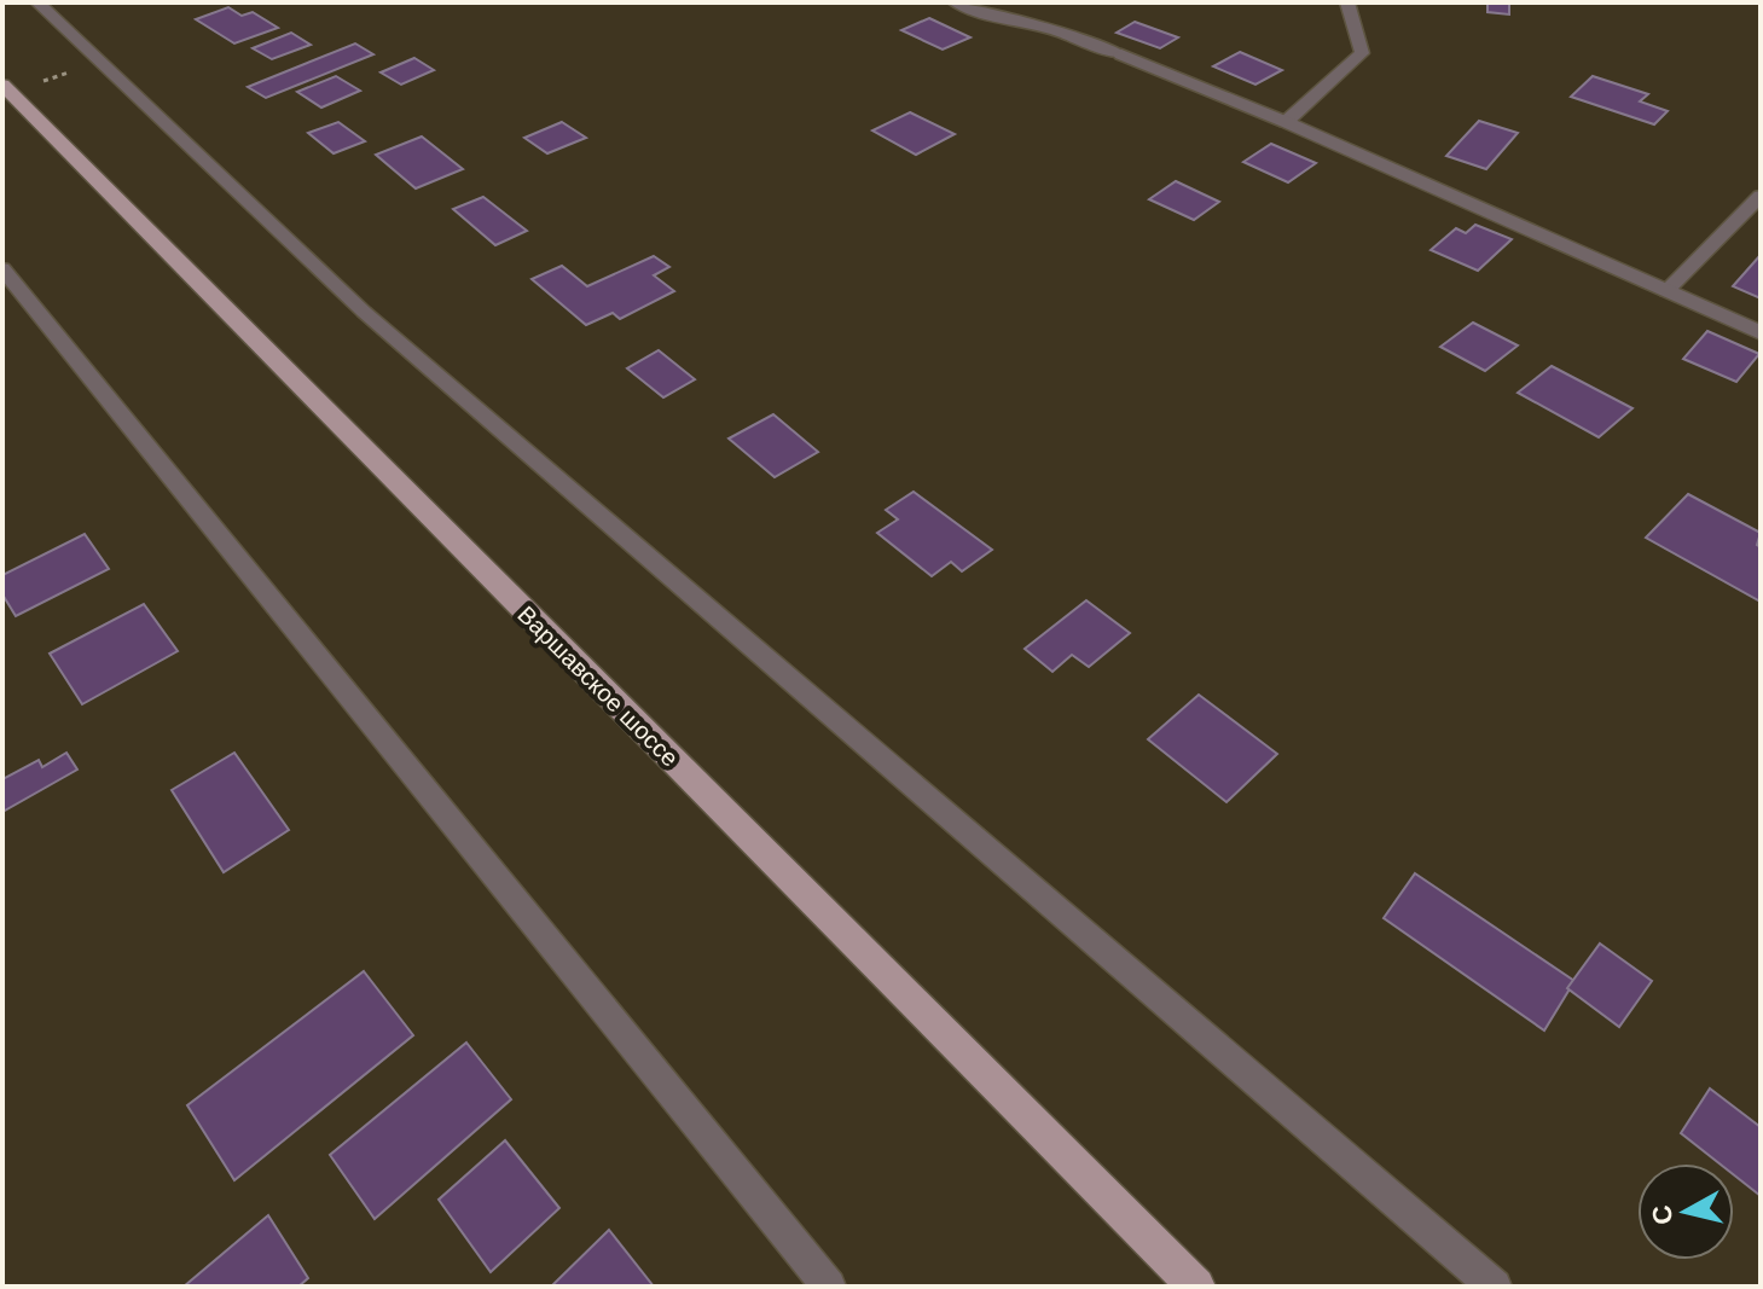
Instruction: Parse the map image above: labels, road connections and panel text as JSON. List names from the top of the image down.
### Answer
{
  "streets": {
    "main road": ["Варшавское шоссе"]
  },
  "north": "left"
}
